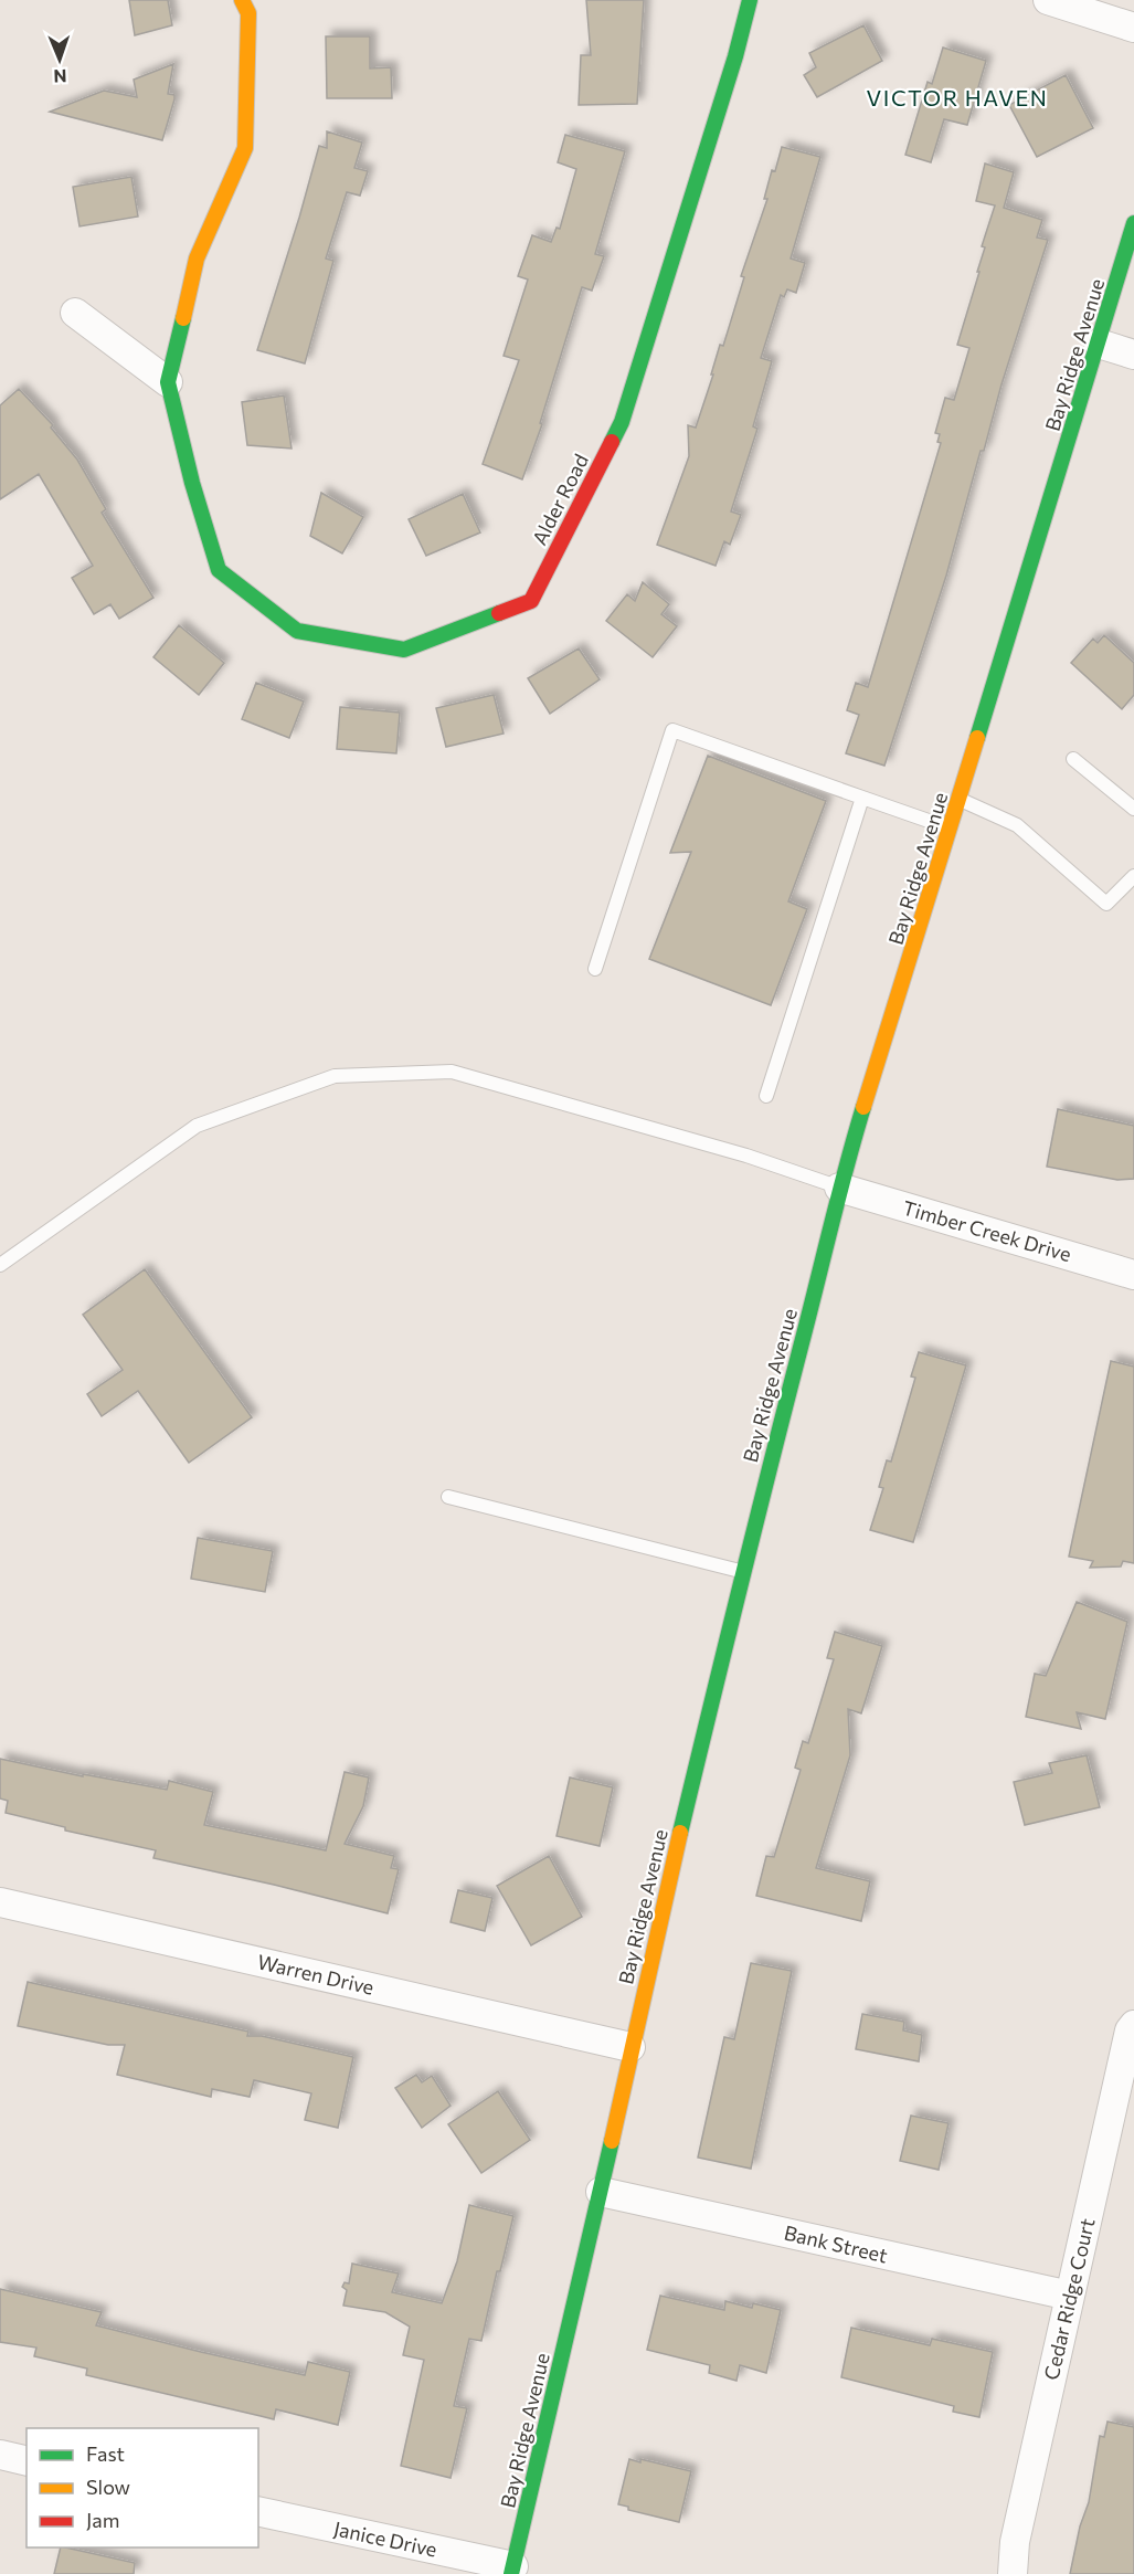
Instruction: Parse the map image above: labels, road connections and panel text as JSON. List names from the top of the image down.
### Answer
{
  "streets": {
    "main road": ["Bay Ridge Avenue", "Alder Road"],
    "street": [
      "Timber Creek Drive",
      "Warren Drive",
      "Bank Street",
      "Cedar Ridge Court",
      "Janice Drive"
    ]
  },
  "crossings": [
    ["Bay Ridge Avenue", "Timber Creek Drive"],
    ["Bay Ridge Avenue", "Warren Drive"],
    ["Bay Ridge Avenue", "Bank Street"],
    ["Bay Ridge Avenue", "Janice Drive"],
    ["Bank Street", "Cedar Ridge Court"]
  ],
  "districts": ["VICTOR HAVEN"],
  "legend": ["Fast", "Slow", "Jam"],
  "north": "bottom"
}
